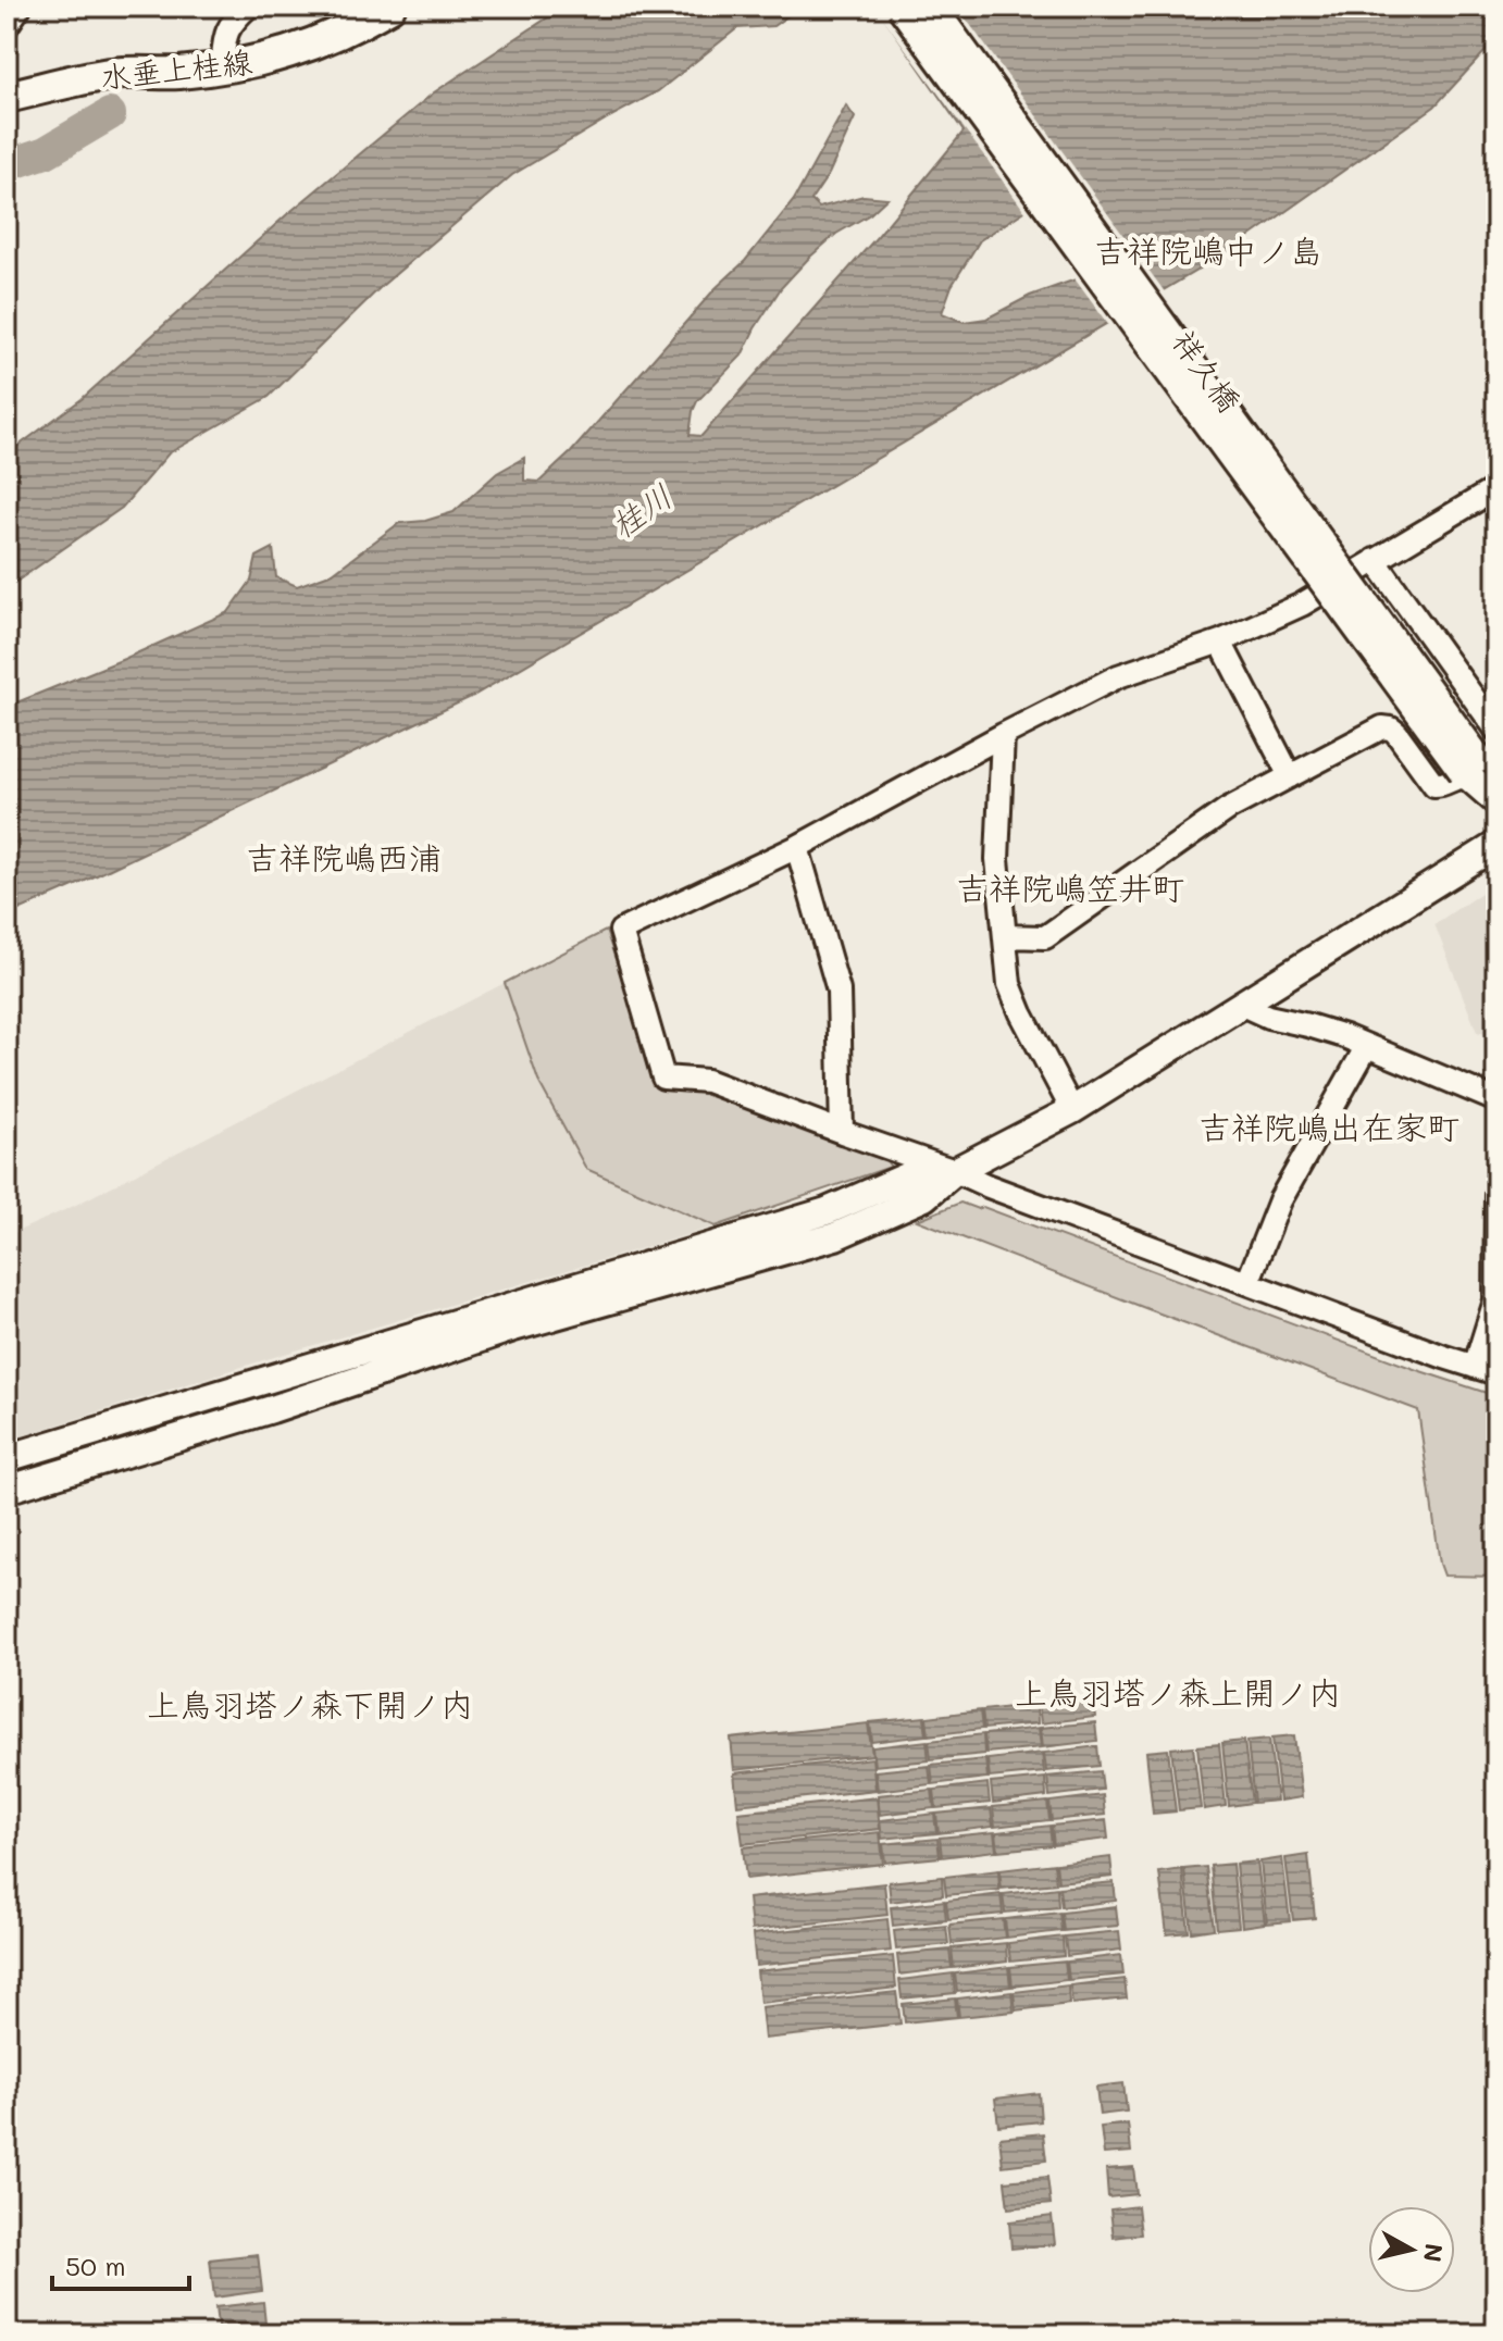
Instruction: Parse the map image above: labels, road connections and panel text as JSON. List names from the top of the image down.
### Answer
{
  "streets": {
    "main road": ["水垂上桂線"],
    "street": ["祥久橋"]
  },
  "districts": [
    "吉祥院嶋中ノ島",
    "吉祥院嶋西浦",
    "吉祥院嶋笠井町",
    "吉祥院嶋出在家町",
    "上鳥羽塔ノ森上開ノ内",
    "上鳥羽塔ノ森下開ノ内"
  ],
  "water": ["桂川"],
  "scale_bar": "50 m",
  "north": "right"
}
